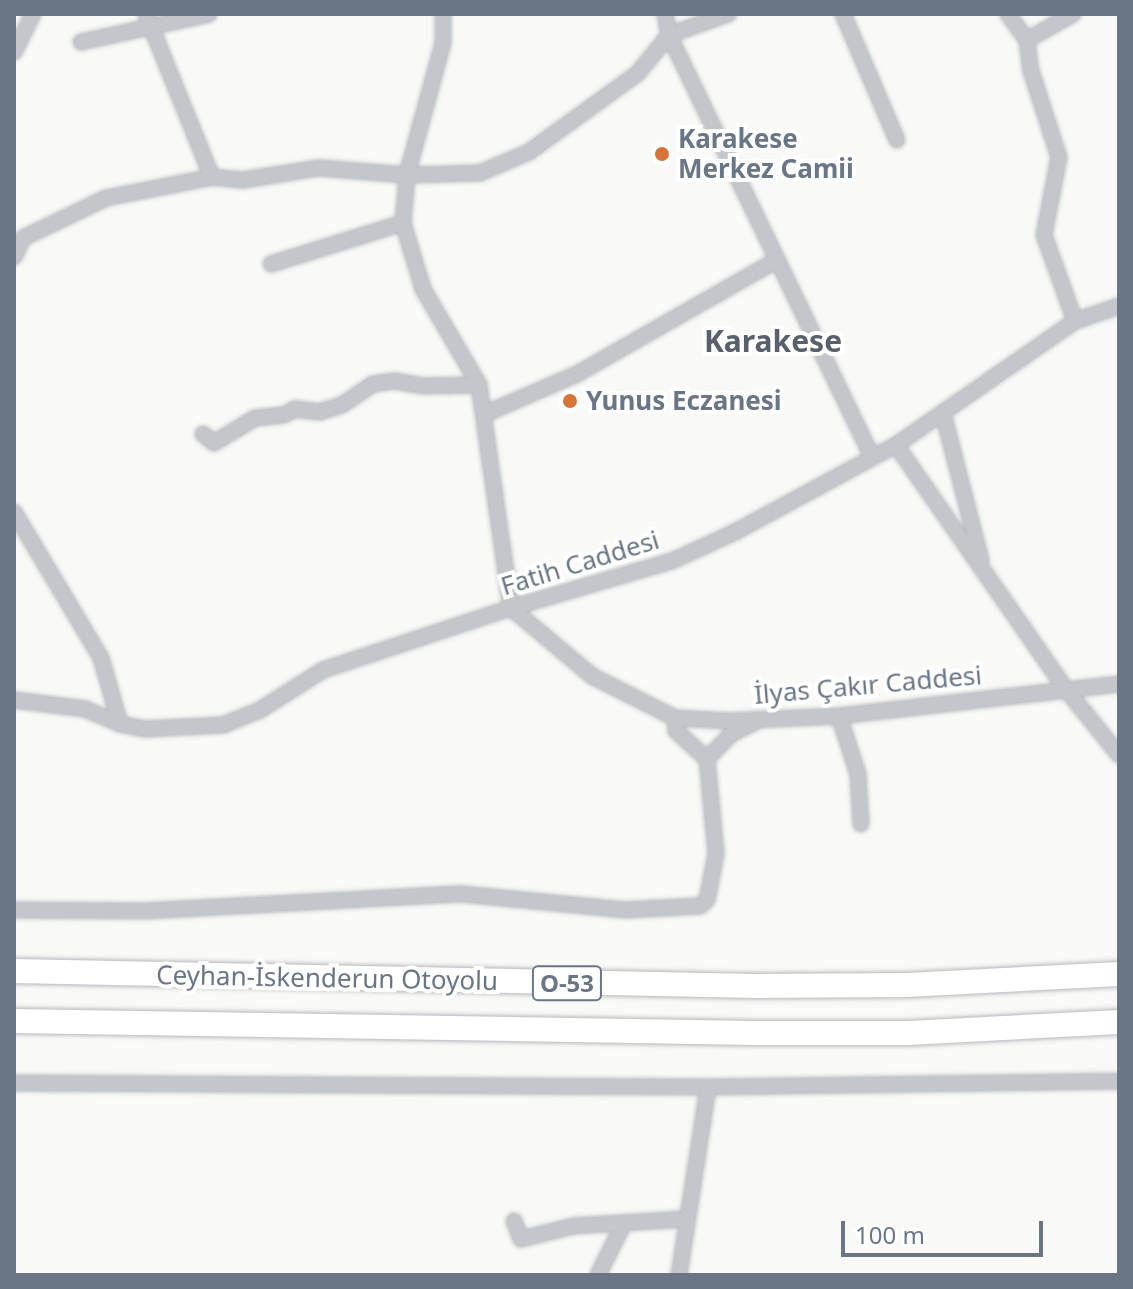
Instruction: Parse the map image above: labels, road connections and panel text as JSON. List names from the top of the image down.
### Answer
{
  "streets": {
    "highway": ["Ceyhan-İskenderun Otoyolu", "O-53"],
    "street": ["Fatih Caddesi", "İlyas Çakır Caddesi"]
  },
  "districts": ["Karakese"],
  "places": ["Karakese Merkez Camii", "Yunus Eczanesi"],
  "scale_bar": "100 m"
}
